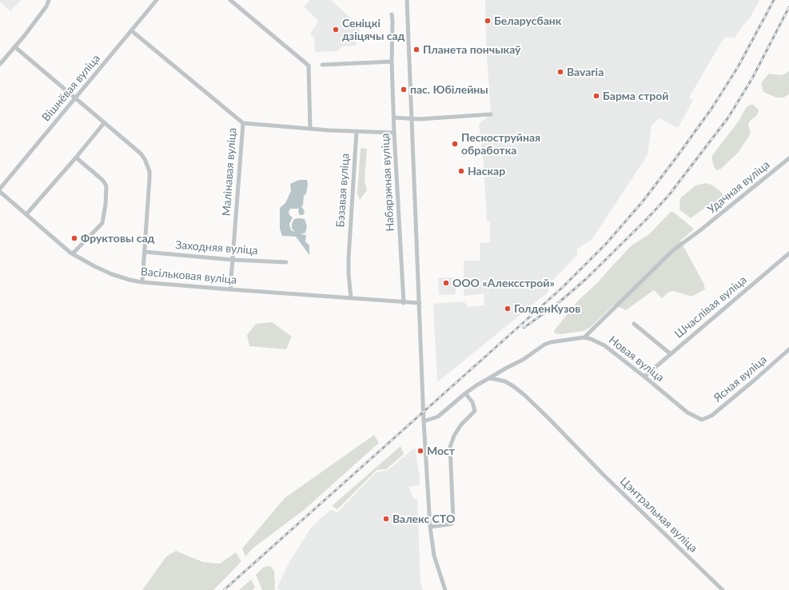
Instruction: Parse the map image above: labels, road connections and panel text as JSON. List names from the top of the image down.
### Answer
{
  "streets": {
    "street": [
      "Вішнёвая вуліца",
      "Малінавая вуліца",
      "Набярэжная вуліца",
      "Удачная вуліца",
      "Бэзавая вуліца",
      "Заходняя вуліца",
      "Васільковая вуліца",
      "Шчаслівая вуліца",
      "Новая вуліца",
      "Ясная вуліца",
      "Цэнтральная вуліца"
    ]
  },
  "crossings": [
    ["Вішнёвая вуліца", "Малінавая вуліца"],
    ["Малінавая вуліца", "Заходняя вуліца"],
    ["Малінавая вуліца", "Васільковая вуліца"],
    ["Набярэжная вуліца", "Васільковая вуліца"],
    ["Удачная вуліца", "Новая вуліца"],
    ["Бэзавая вуліца", "Васільковая вуліца"],
    ["Шчаслівая вуліца", "Новая вуліца"],
    ["Новая вуліца", "Ясная вуліца"],
    ["Новая вуліца", "Цэнтральная вуліца"]
  ],
  "places": [
    "Беларусбанк",
    "Сеніцкі дзіцячы сад",
    "Планета пончыкаў",
    "Bavaria",
    "пас. Юбілейны",
    "Барма строй",
    "Пескоструйная обработка",
    "Наскар",
    "Фруктовы сад",
    "ООО «Алексстрой»",
    "ГолденКузов",
    "Мост",
    "Валекс СТО"
  ]
}
